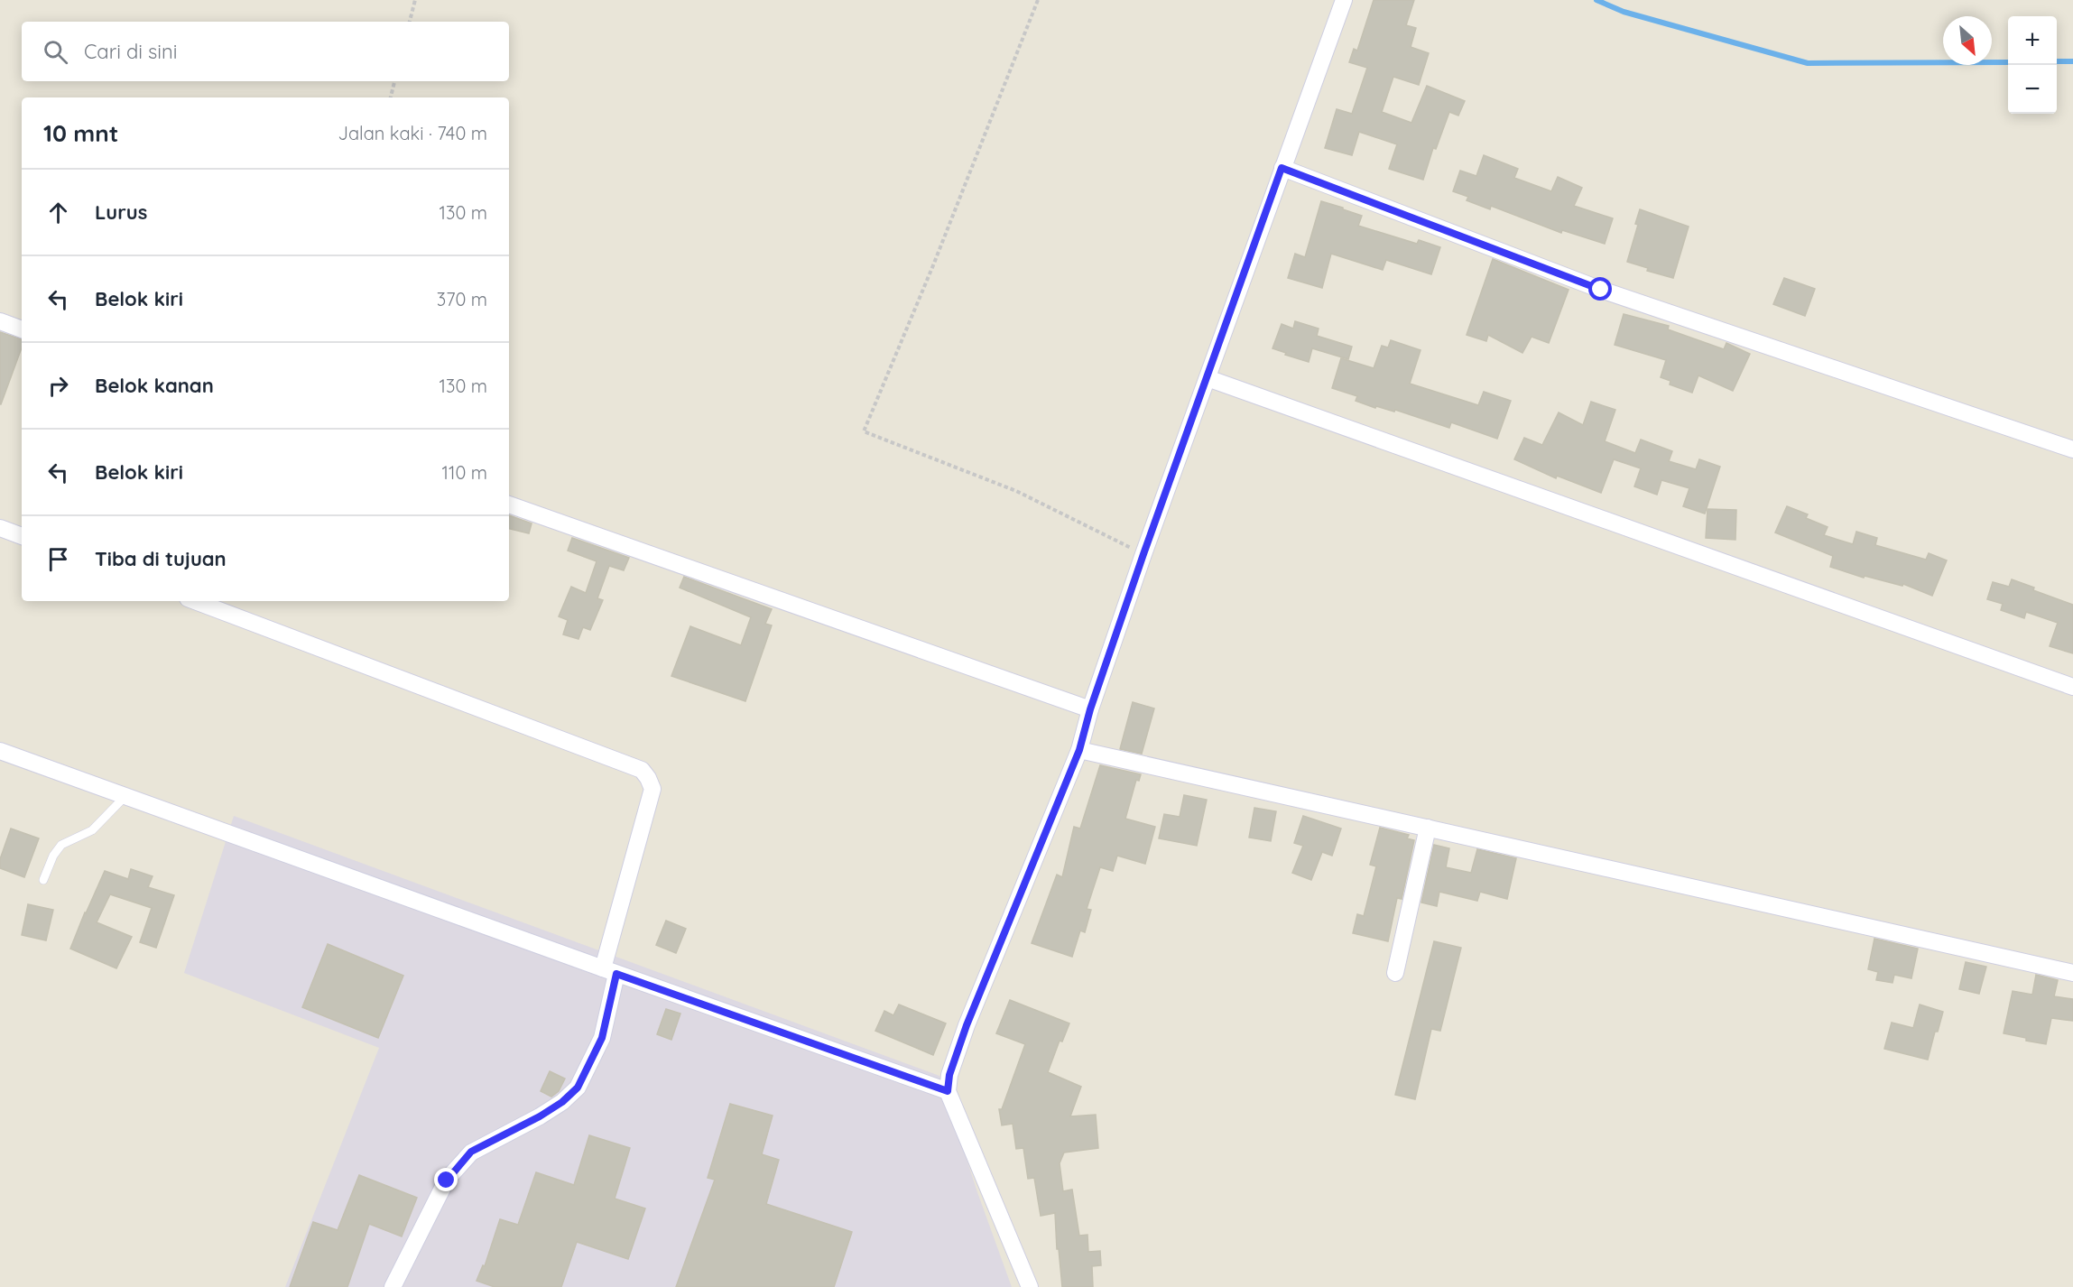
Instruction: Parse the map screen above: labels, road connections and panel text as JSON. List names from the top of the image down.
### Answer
{
  "north": "bottom right",
  "page": {
    "map_buttons": ["+", "−"],
    "search": "Cari di sini",
    "heading": ["10 mnt", "Jalan kaki · 740 m"],
    "list": [
      ["Lurus", "130 m"],
      ["Belok kiri", "370 m"],
      ["Belok kanan", "130 m"],
      ["Belok kiri", "110 m"],
      "Tiba di tujuan"
    ]
  }
}
